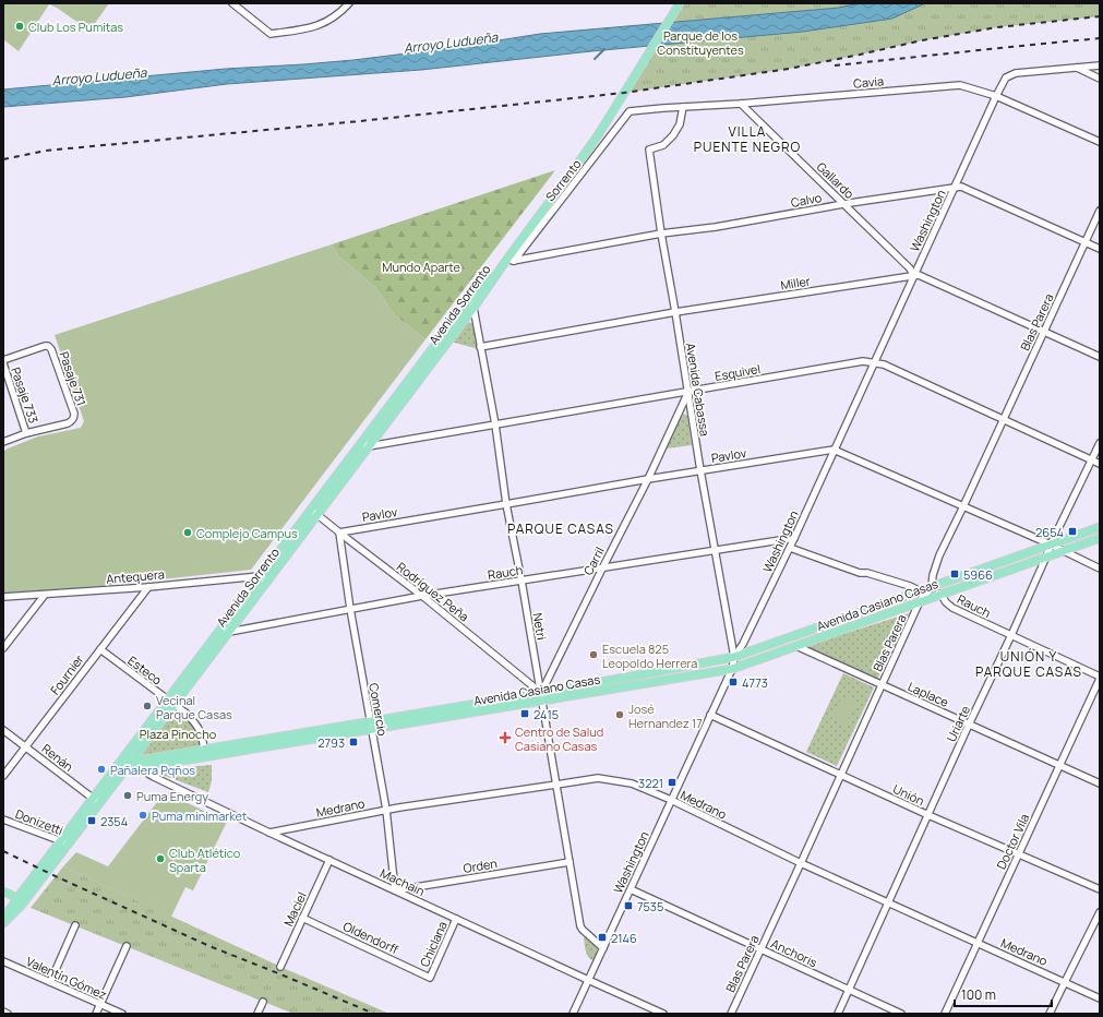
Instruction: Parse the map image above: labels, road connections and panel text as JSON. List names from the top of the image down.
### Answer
{
  "streets": {
    "main road": ["Avenida Sorrento", "Avenida Casiano Casas"],
    "street": [
      "Cavia",
      "Sorrento",
      "Gallardo",
      "Calvo",
      "Washington",
      "Miller",
      "Blas Parera",
      "Esquivel",
      "Pasaje 731",
      "Avenida Cabassa",
      "Pasaje 733",
      "Pavlov",
      "Carril",
      "Rauch",
      "Antequera",
      "Rodríguez Peña",
      "Netri",
      "Esteco",
      "Fournier",
      "Laplace",
      "Comercio",
      "Uriarte",
      "Renán",
      "Unión",
      "Medrano",
      "Donizetti",
      "Doctor Vila",
      "Orden",
      "Machain",
      "Maciel",
      "Oldendorff",
      "Chiclana",
      "Anchoris",
      "Valentín Gómez"
    ]
  },
  "crossings": [
    ["Cavia", "Sorrento"],
    ["Cavia", "Gallardo"],
    ["Cavia", "Washington"],
    ["Cavia", "Avenida Cabassa"],
    ["Sorrento", "Calvo"],
    ["Gallardo", "Calvo"],
    ["Gallardo", "Washington"],
    ["Gallardo", "Miller"],
    ["Calvo", "Washington"],
    ["Calvo", "Avenida Sorrento"],
    ["Calvo", "Blas Parera"],
    ["Calvo", "Avenida Cabassa"],
    ["Washington", "Miller"],
    ["Washington", "Esquivel"],
    ["Washington", "Avenida Cabassa"],
    ["Washington", "Pavlov"],
    ["Washington", "Rauch"],
    ["Washington", "Avenida Casiano Casas"],
    ["Washington", "Netri"],
    ["Washington", "Unión"],
    ["Washington", "Medrano"],
    ["Washington", "Machain"],
    ["Washington", "Anchoris"],
    ["Miller", "Blas Parera"],
    ["Miller", "Avenida Cabassa"],
    ["Miller", "Netri"],
    ["Avenida Sorrento", "Esquivel"],
    ["Avenida Sorrento", "Rauch"],
    ["Avenida Sorrento", "Antequera"],
    ["Avenida Sorrento", "Rodríguez Peña"],
    ["Avenida Sorrento", "Avenida Casiano Casas"],
    ["Avenida Sorrento", "Netri"],
    ["Avenida Sorrento", "Esteco"],
    ["Avenida Sorrento", "Renán"],
    ["Avenida Sorrento", "Donizetti"],
    ["Blas Parera", "Esquivel"],
    ["Blas Parera", "Rauch"],
    ["Blas Parera", "Avenida Casiano Casas"],
    ["Blas Parera", "Laplace"],
    ["Blas Parera", "Unión"],
    ["Blas Parera", "Medrano"],
    ["Blas Parera", "Anchoris"],
    ["Esquivel", "Avenida Cabassa"],
    ["Esquivel", "Carril"],
    ["Esquivel", "Netri"],
    ["Esquivel", "Uriarte"],
    ["Pasaje 731", "Pasaje 733"],
    ["Avenida Cabassa", "Pavlov"],
    ["Avenida Cabassa", "Carril"],
    ["Avenida Cabassa", "Rauch"],
    ["Avenida Cabassa", "Avenida Casiano Casas"],
    ["Pavlov", "Carril"],
    ["Pavlov", "Rodríguez Peña"],
    ["Pavlov", "Netri"],
    ["Pavlov", "Comercio"],
    ["Carril", "Rauch"],
    ["Carril", "Rodríguez Peña"],
    ["Carril", "Avenida Casiano Casas"],
    ["Carril", "Netri"],
    ["Rauch", "Rodríguez Peña"],
    ["Rauch", "Avenida Casiano Casas"],
    ["Rauch", "Netri"],
    ["Rauch", "Comercio"],
    ["Rauch", "Uriarte"],
    ["Rauch", "Doctor Vila"],
    ["Antequera", "Fournier"],
    ["Rodríguez Peña", "Avenida Casiano Casas"],
    ["Rodríguez Peña", "Netri"],
    ["Rodríguez Peña", "Comercio"],
    ["Avenida Casiano Casas", "Netri"],
    ["Avenida Casiano Casas", "Esteco"],
    ["Avenida Casiano Casas", "Laplace"],
    ["Avenida Casiano Casas", "Comercio"],
    ["Avenida Casiano Casas", "Uriarte"],
    ["Avenida Casiano Casas", "Machain"],
    ["Netri", "Medrano"],
    ["Netri", "Orden"],
    ["Esteco", "Fournier"],
    ["Fournier", "Renán"],
    ["Laplace", "Uriarte"],
    ["Laplace", "Doctor Vila"],
    ["Comercio", "Medrano"],
    ["Comercio", "Orden"],
    ["Comercio", "Machain"],
    ["Uriarte", "Unión"],
    ["Uriarte", "Medrano"],
    ["Uriarte", "Anchoris"],
    ["Unión", "Doctor Vila"],
    ["Medrano", "Doctor Vila"],
    ["Medrano", "Machain"],
    ["Orden", "Machain"],
    ["Machain", "Maciel"],
    ["Machain", "Chiclana"],
    ["Maciel", "Oldendorff"],
    ["Oldendorff", "Chiclana"]
  ],
  "districts": ["VILLA PUENTE NEGRO", "PARQUE CASAS", "UNIÓN Y PARQUE CASAS"],
  "water": ["Arroyo Ludueña"],
  "parks": ["Parque de los Constituyentes", "Mundo Aparte", "Plaza Pinocho"],
  "places": {
    "other": [
      "Club Los Pumitas",
      "Complejo Campus",
      "Escuela 825 Leopoldo Herrera",
      "Vecinal Parque Casas",
      "José Hernandez 17",
      "Pañalera Pqños",
      "Puma Energy",
      "Puma minimarket",
      "Club Atlético Sparta"
    ],
    "transit": [
      "2654",
      "5966",
      "4773",
      "2415",
      "2793",
      "3221",
      "2354",
      "7535",
      "2146"
    ],
    "health": ["Centro de Salud Casiano Casas"]
  },
  "scale_bar": "100 m"
}
